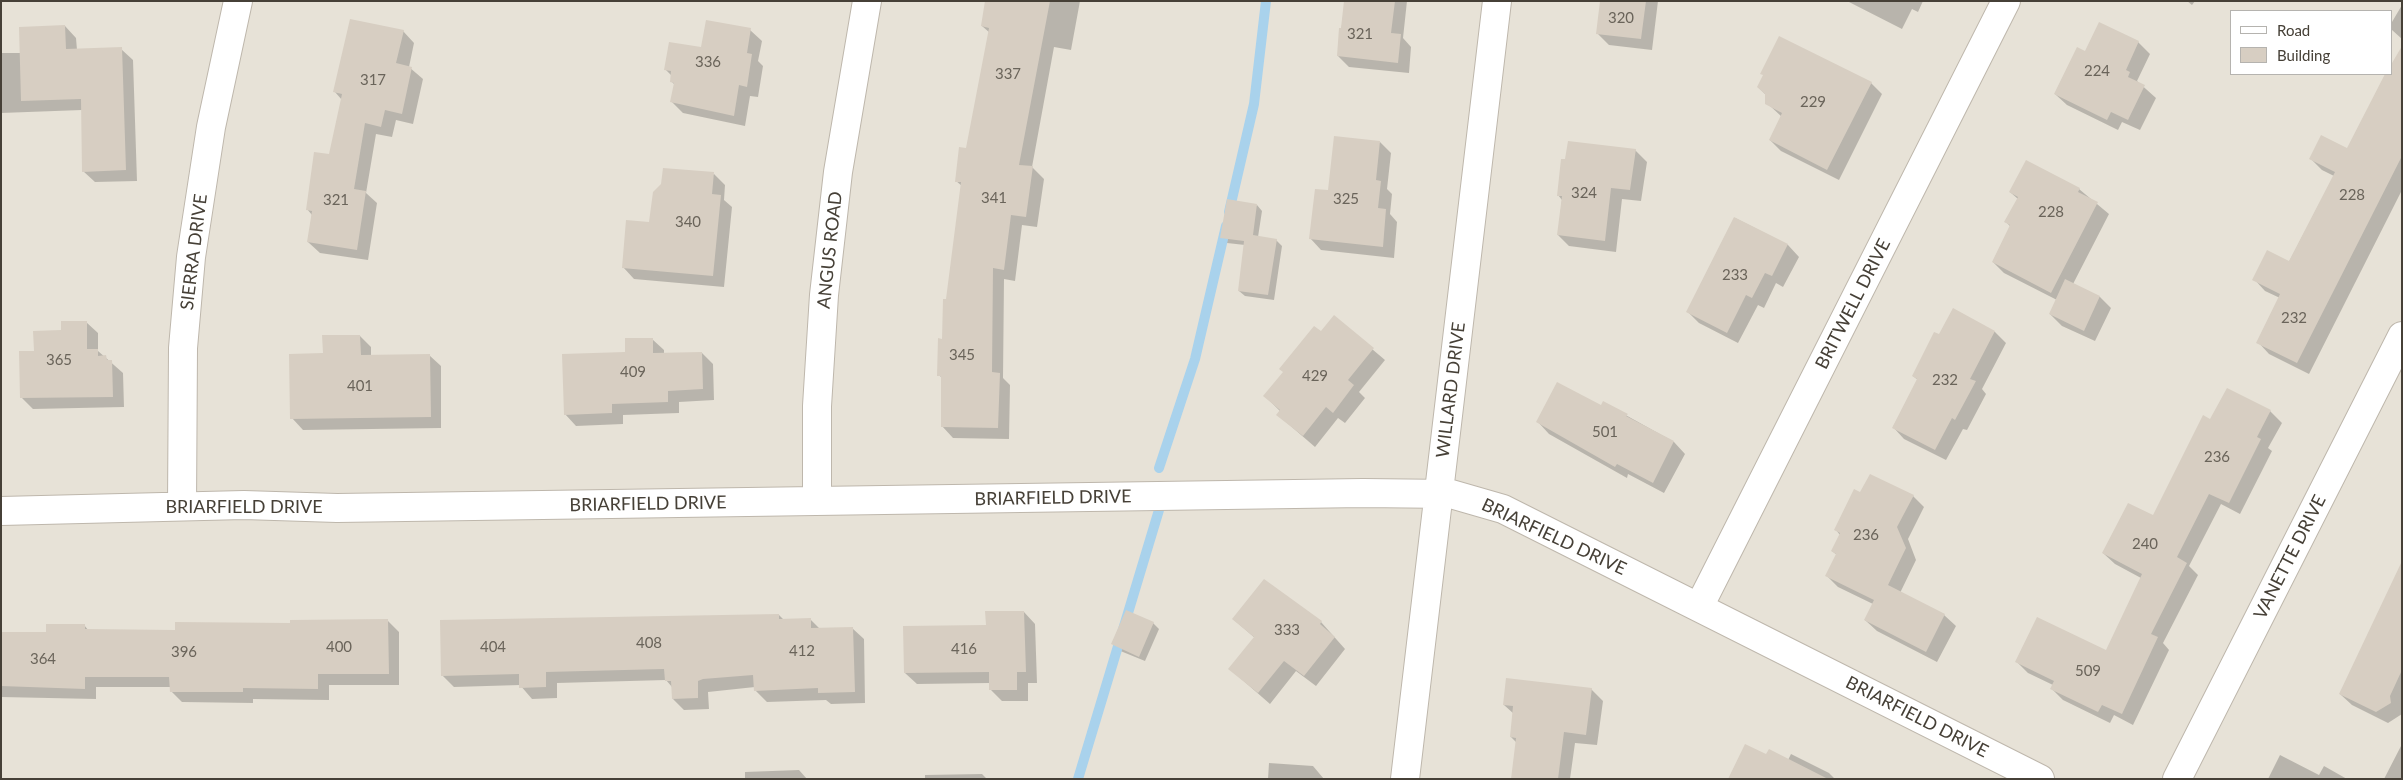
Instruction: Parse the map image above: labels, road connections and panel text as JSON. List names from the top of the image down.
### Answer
{
  "streets": {
    "street": [
      "ANGUS ROAD",
      "SIERRA DRIVE",
      "BRITWELL DRIVE",
      "WILLARD DRIVE",
      "BRIARFIELD DRIVE",
      "VANETTE DRIVE"
    ]
  },
  "crossings": [
    ["ANGUS ROAD", "BRIARFIELD DRIVE"],
    ["SIERRA DRIVE", "BRIARFIELD DRIVE"],
    ["BRITWELL DRIVE", "BRIARFIELD DRIVE"],
    ["WILLARD DRIVE", "BRIARFIELD DRIVE"]
  ],
  "house_numbers": [
    "320",
    "321",
    "336",
    "224",
    "337",
    "317",
    "229",
    "324",
    "228",
    "341",
    "325",
    "321",
    "228",
    "340",
    "233",
    "232",
    "345",
    "365",
    "409",
    "429",
    "232",
    "401",
    "501",
    "236",
    "236",
    "240",
    "333",
    "408",
    "400",
    "404",
    "416",
    "412",
    "396",
    "364",
    "509"
  ],
  "legend": ["Road", "Building"]
}
